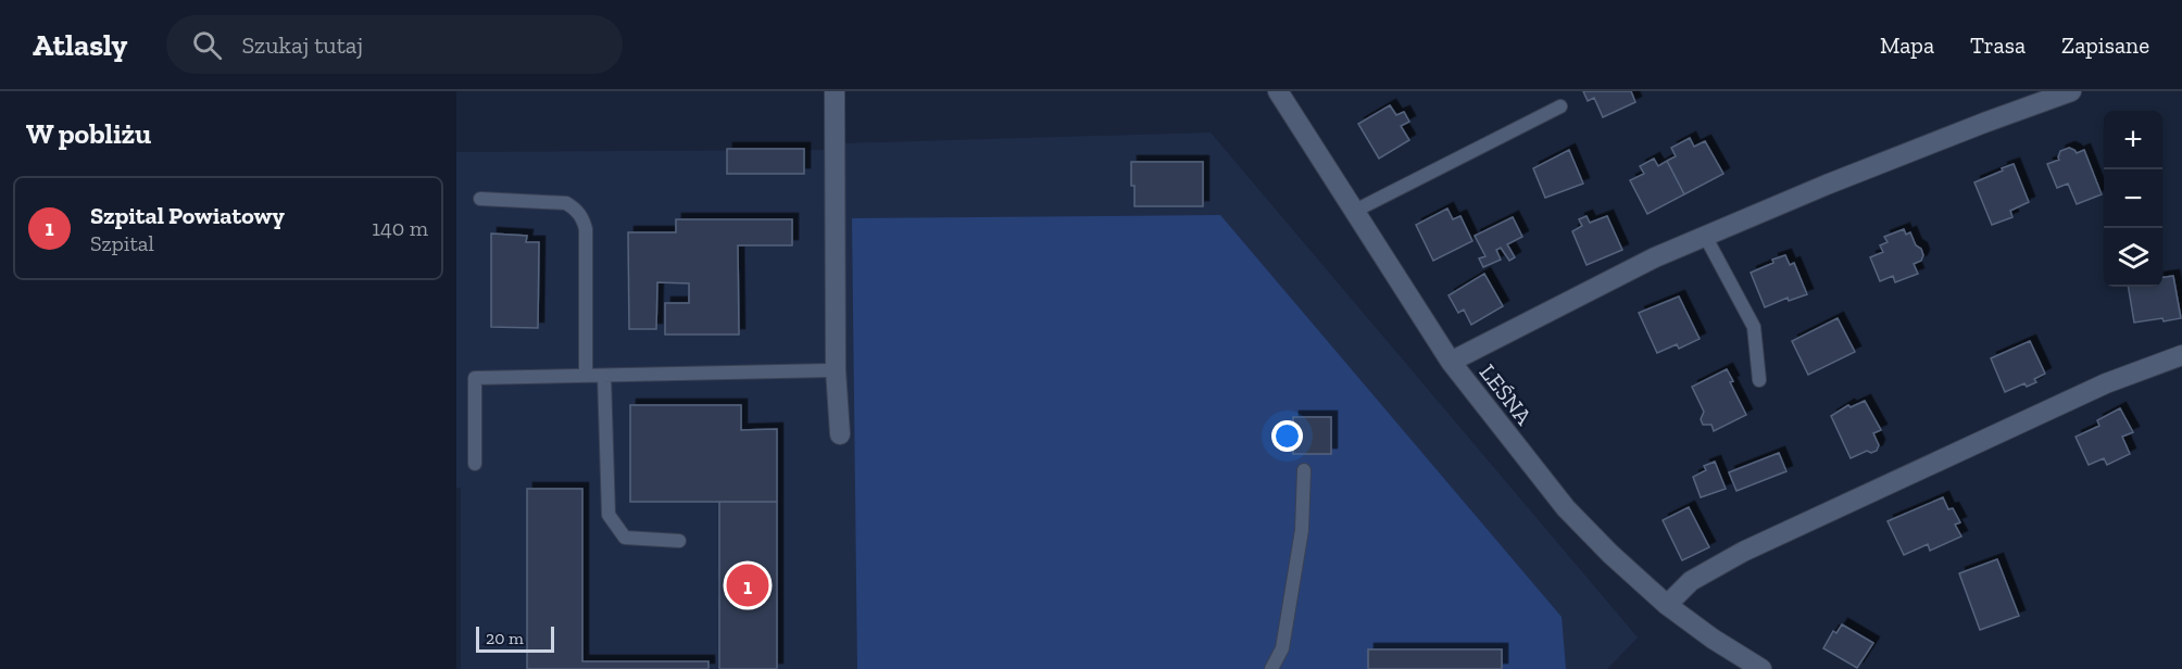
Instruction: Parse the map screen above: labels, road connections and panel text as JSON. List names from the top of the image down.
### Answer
{
  "streets": {
    "street": ["LEŚNA"]
  },
  "scale_bar": "20 m",
  "page": {
    "header": "Atlasly",
    "search": "Szukaj tutaj",
    "nav": ["Mapa", "Trasa", "Zapisane"],
    "heading": "W pobliżu",
    "map_buttons": ["+", "−"],
    "list": [
      {
        "mark": "1",
        "name": "Szpital Powiatowy",
        "note": "Szpital",
        "value": "140 m"
      }
    ],
    "pins": "1",
    "scale": "20 m"
  }
}
